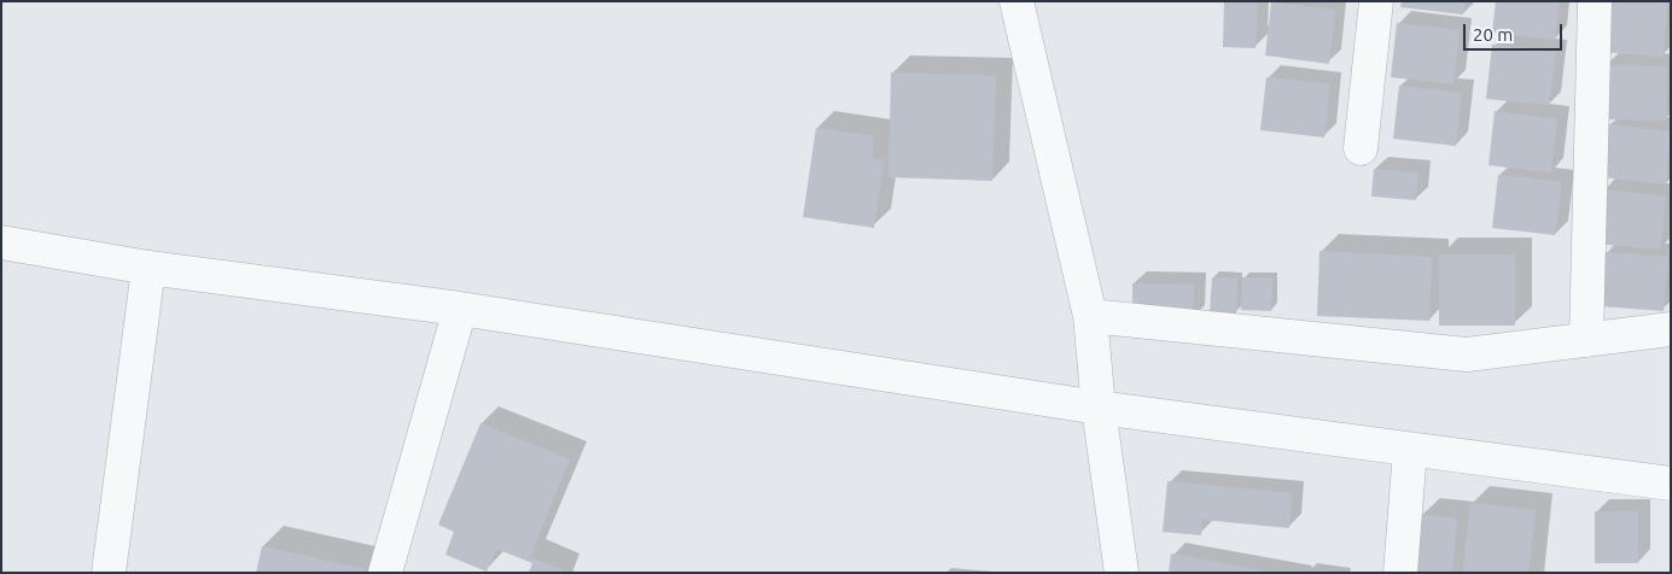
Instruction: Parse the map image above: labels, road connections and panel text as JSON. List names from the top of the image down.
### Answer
{
  "scale_bar": "20 m"
}
